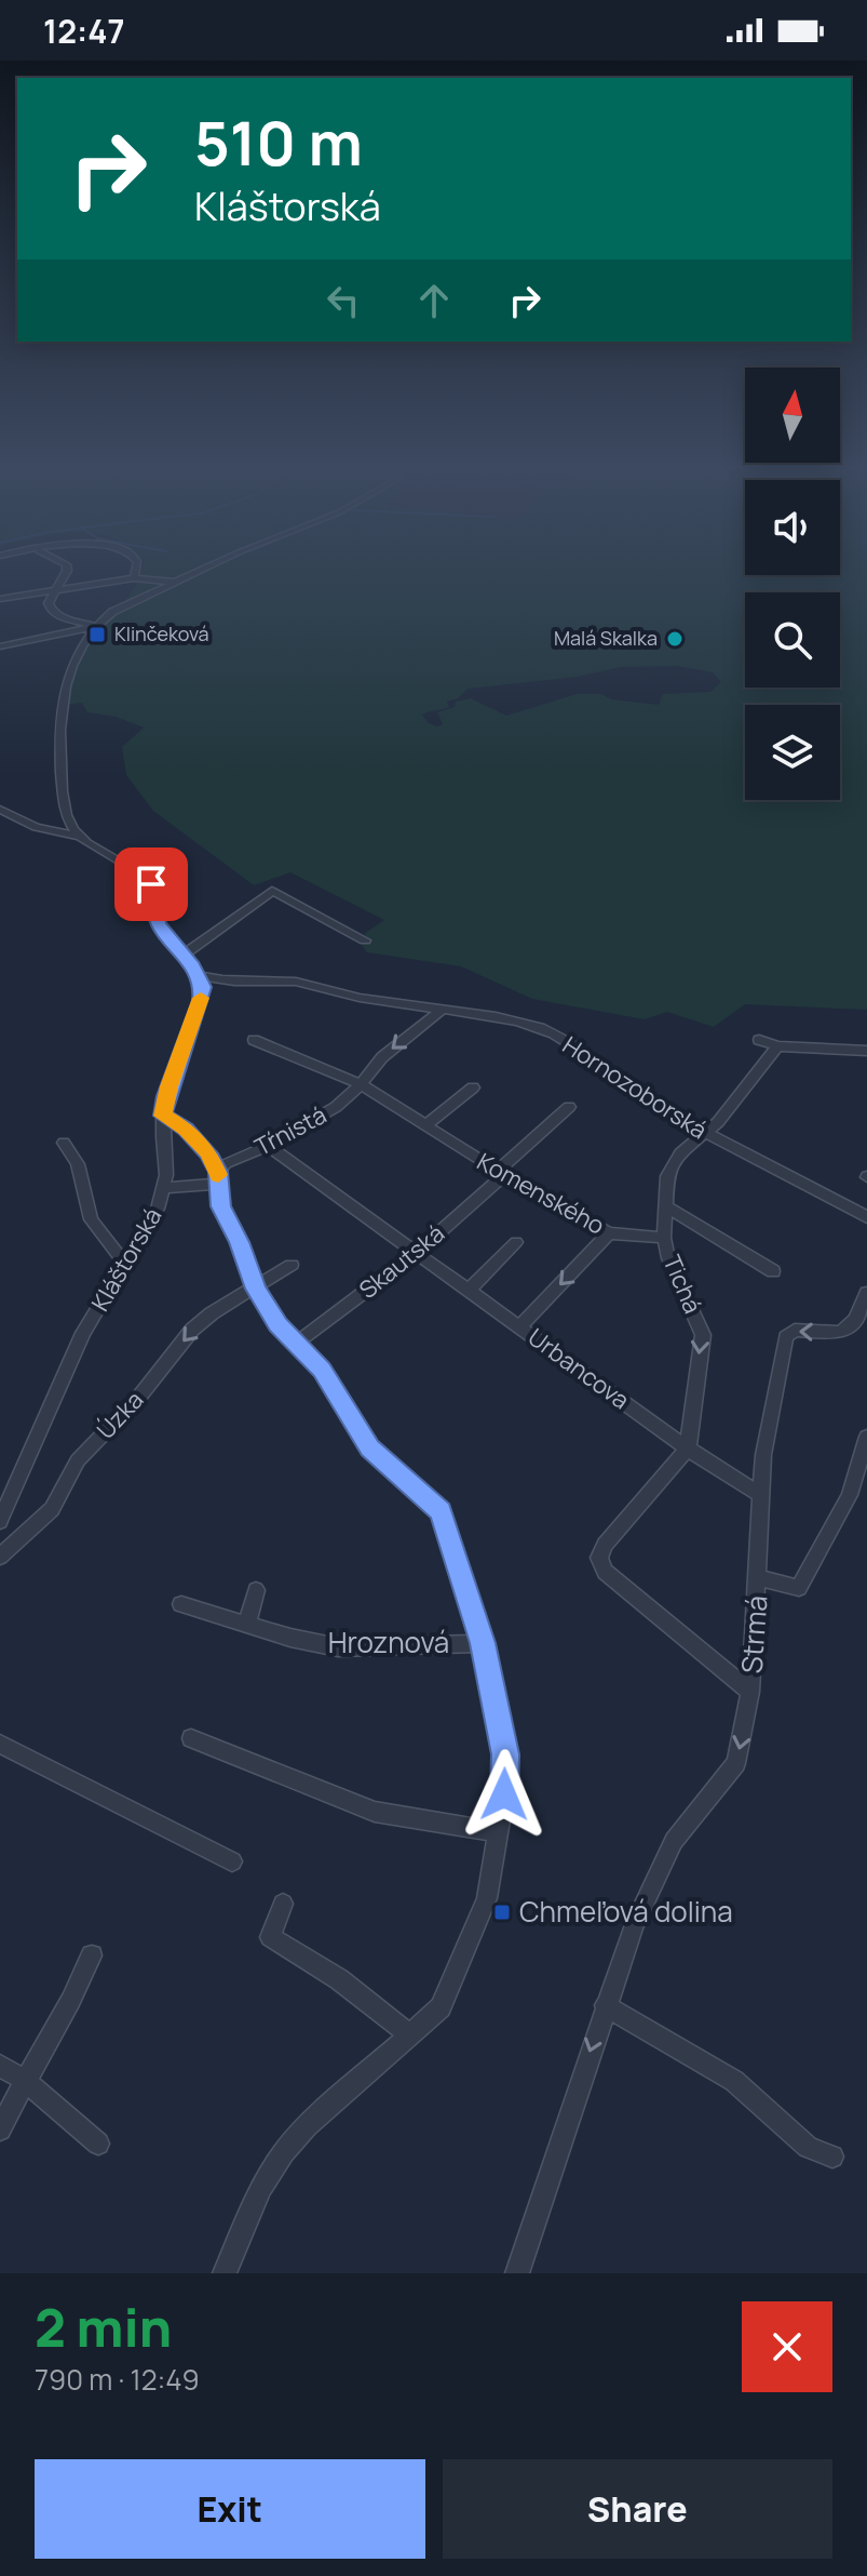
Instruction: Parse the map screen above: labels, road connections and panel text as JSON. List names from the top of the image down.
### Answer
{
  "streets": {
    "street": [
      "Hornozoborská",
      "Tŕnistá",
      "Komenského",
      "Kláštorská",
      "Skautská",
      "Tichá",
      "Urbancova",
      "Úzka",
      "Strmá",
      "Hroznová"
    ]
  },
  "crossings": [
    ["Hornozoborská", "Tŕnistá"],
    ["Hornozoborská", "Kláštorská"],
    ["Hornozoborská", "Tichá"],
    ["Tŕnistá", "Komenského"],
    ["Tŕnistá", "Urbancova"],
    ["Komenského", "Skautská"],
    ["Komenského", "Tichá"],
    ["Skautská", "Urbancova"],
    ["Tichá", "Urbancova"],
    ["Urbancova", "Strmá"]
  ],
  "one_way": ["Tichá", "Úzka", "Strmá"],
  "places": {
    "transit": ["Klinčeková", "Chmeľová dolina"],
    "other": ["Malá Skalka"]
  },
  "north": "top",
  "page": {
    "status": "12:47",
    "turn": ["510 m", "Kláštorská"],
    "heading": ["2 min", "790 m · 12:49"],
    "buttons": ["Exit", "Share"]
  }
}
